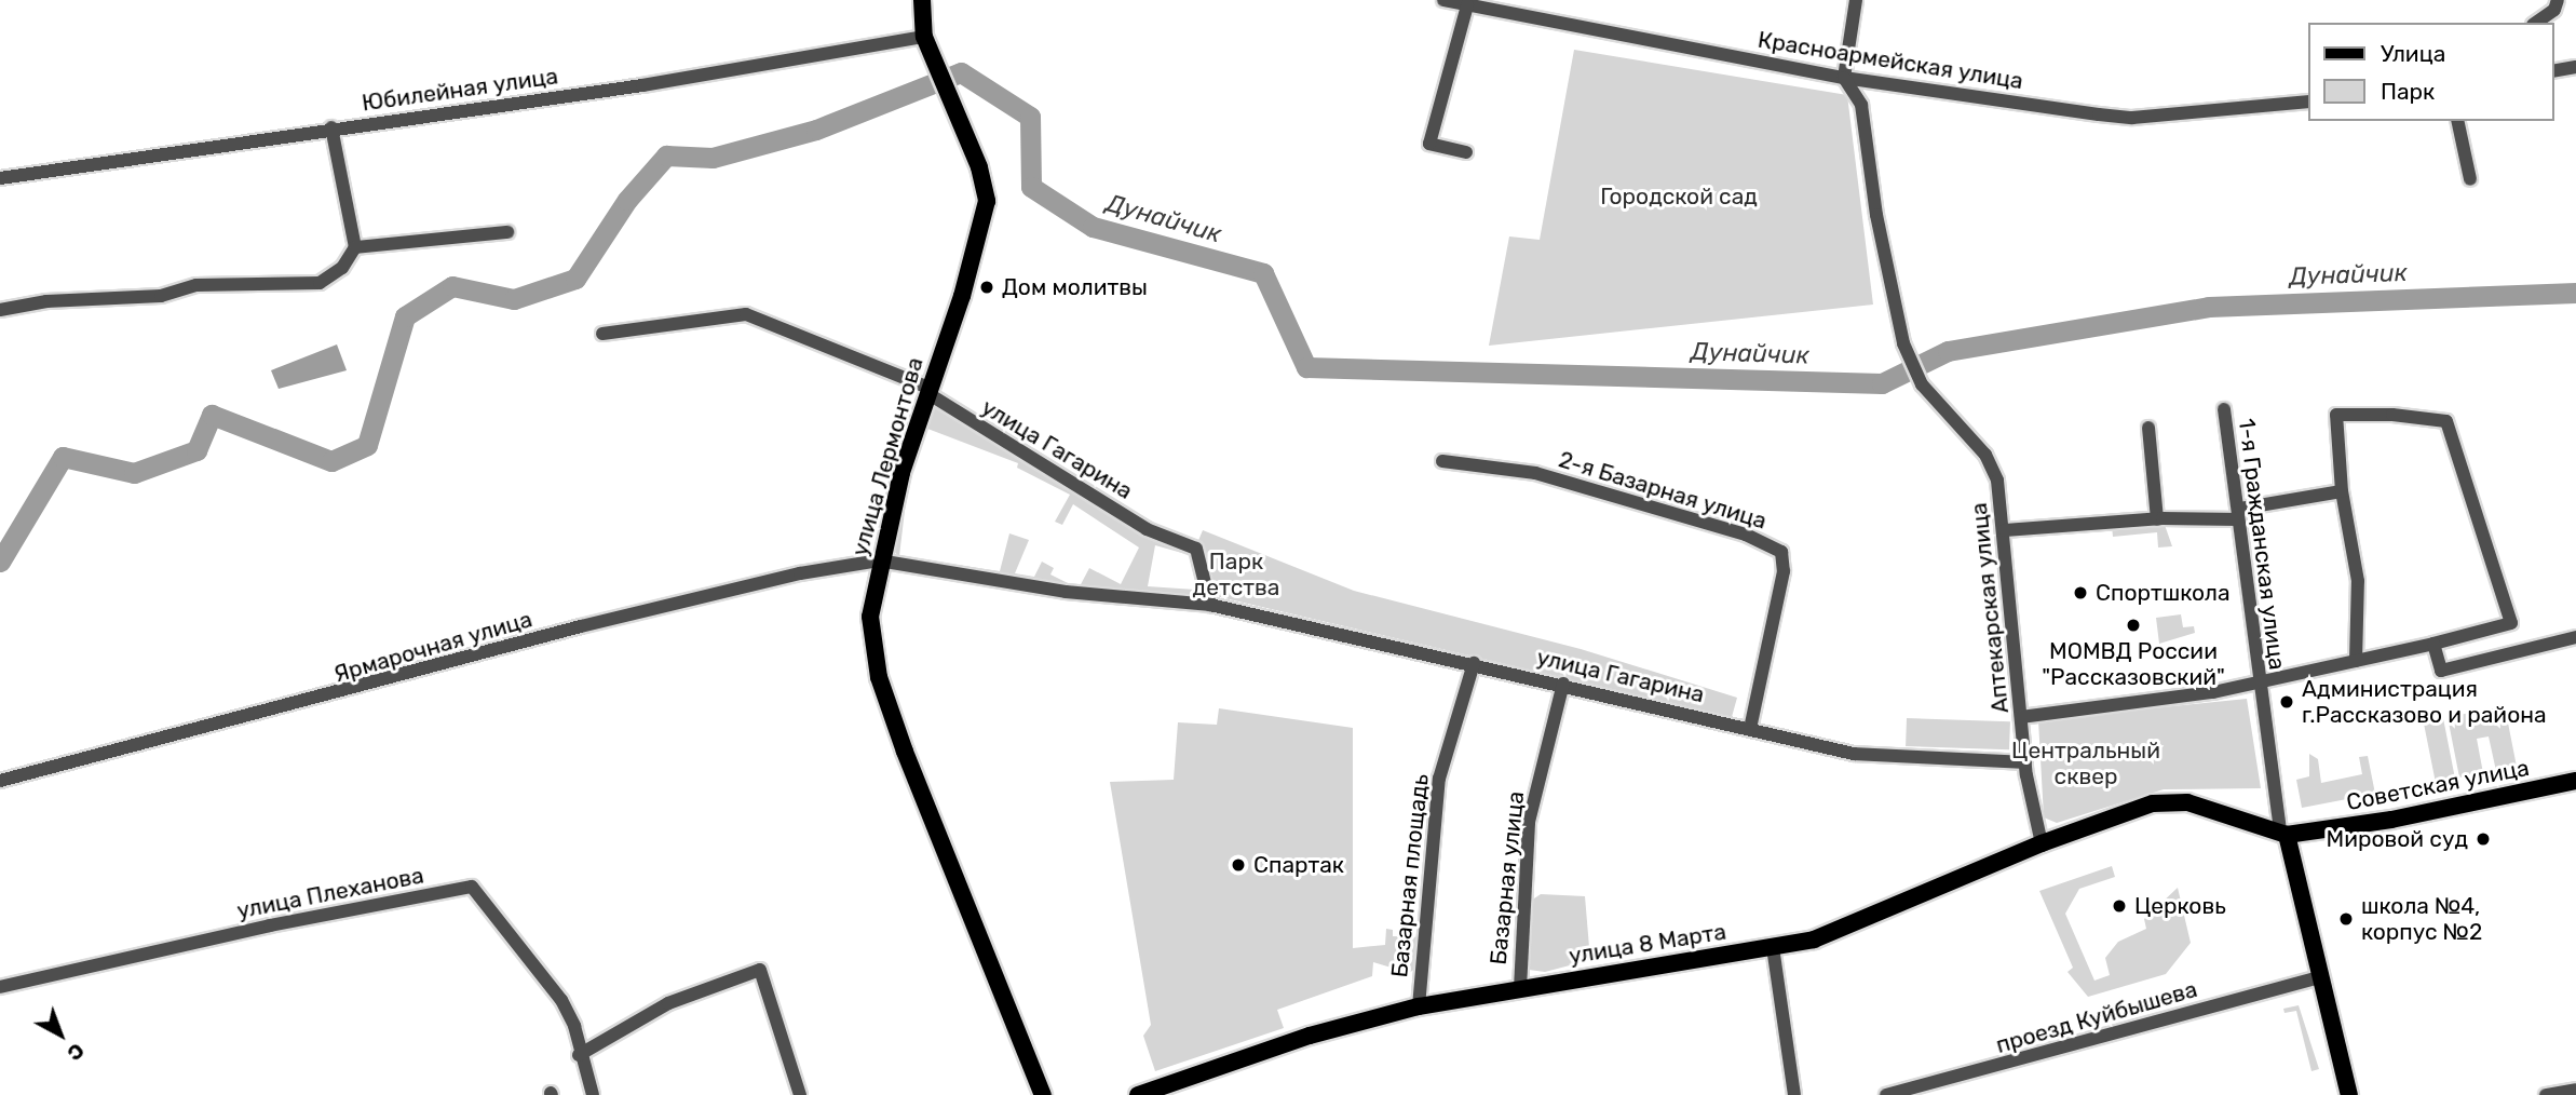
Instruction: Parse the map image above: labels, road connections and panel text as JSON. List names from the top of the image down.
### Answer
{
  "streets": {
    "main road": ["улица Лермонтова", "Советская улица", "улица 8 Марта"],
    "street": [
      "Красноармейская улица",
      "Юбилейная улица",
      "улица Гагарина",
      "2-я Базарная улица",
      "1-я Гражданская улица",
      "Аптекарская улица",
      "Ярмарочная улица",
      "Базарная площадь",
      "Базарная улица",
      "улица Плеханова",
      "проезд Куйбышева"
    ]
  },
  "crossings": [
    ["Красноармейская улица", "Аптекарская улица"],
    ["Юбилейная улица", "улица Лермонтова"],
    ["улица Гагарина", "улица Лермонтова"],
    ["улица Гагарина", "2-я Базарная улица"],
    ["улица Гагарина", "Аптекарская улица"],
    ["улица Гагарина", "Ярмарочная улица"],
    ["улица Гагарина", "Базарная площадь"],
    ["улица Гагарина", "Базарная улица"],
    ["улица Лермонтова", "Ярмарочная улица"],
    ["1-я Гражданская улица", "Советская улица"],
    ["1-я Гражданская улица", "улица 8 Марта"],
    ["Аптекарская улица", "улица 8 Марта"],
    ["Советская улица", "улица 8 Марта"],
    ["Базарная площадь", "улица 8 Марта"],
    ["Базарная улица", "улица 8 Марта"]
  ],
  "water": ["Дунайчик"],
  "parks": ["Городской сад", "Парк детства", "Центральный сквер"],
  "places": [
    "Дом молитвы",
    "Спортшкола",
    "МОМВД России \"Рассказовский\"",
    "Администрация г.Рассказово и района",
    "Мировой суд",
    "Спартак",
    "Церковь",
    "школа №4, корпус №2"
  ],
  "legend": ["Улица", "Парк"],
  "north": "bottom right"
}
